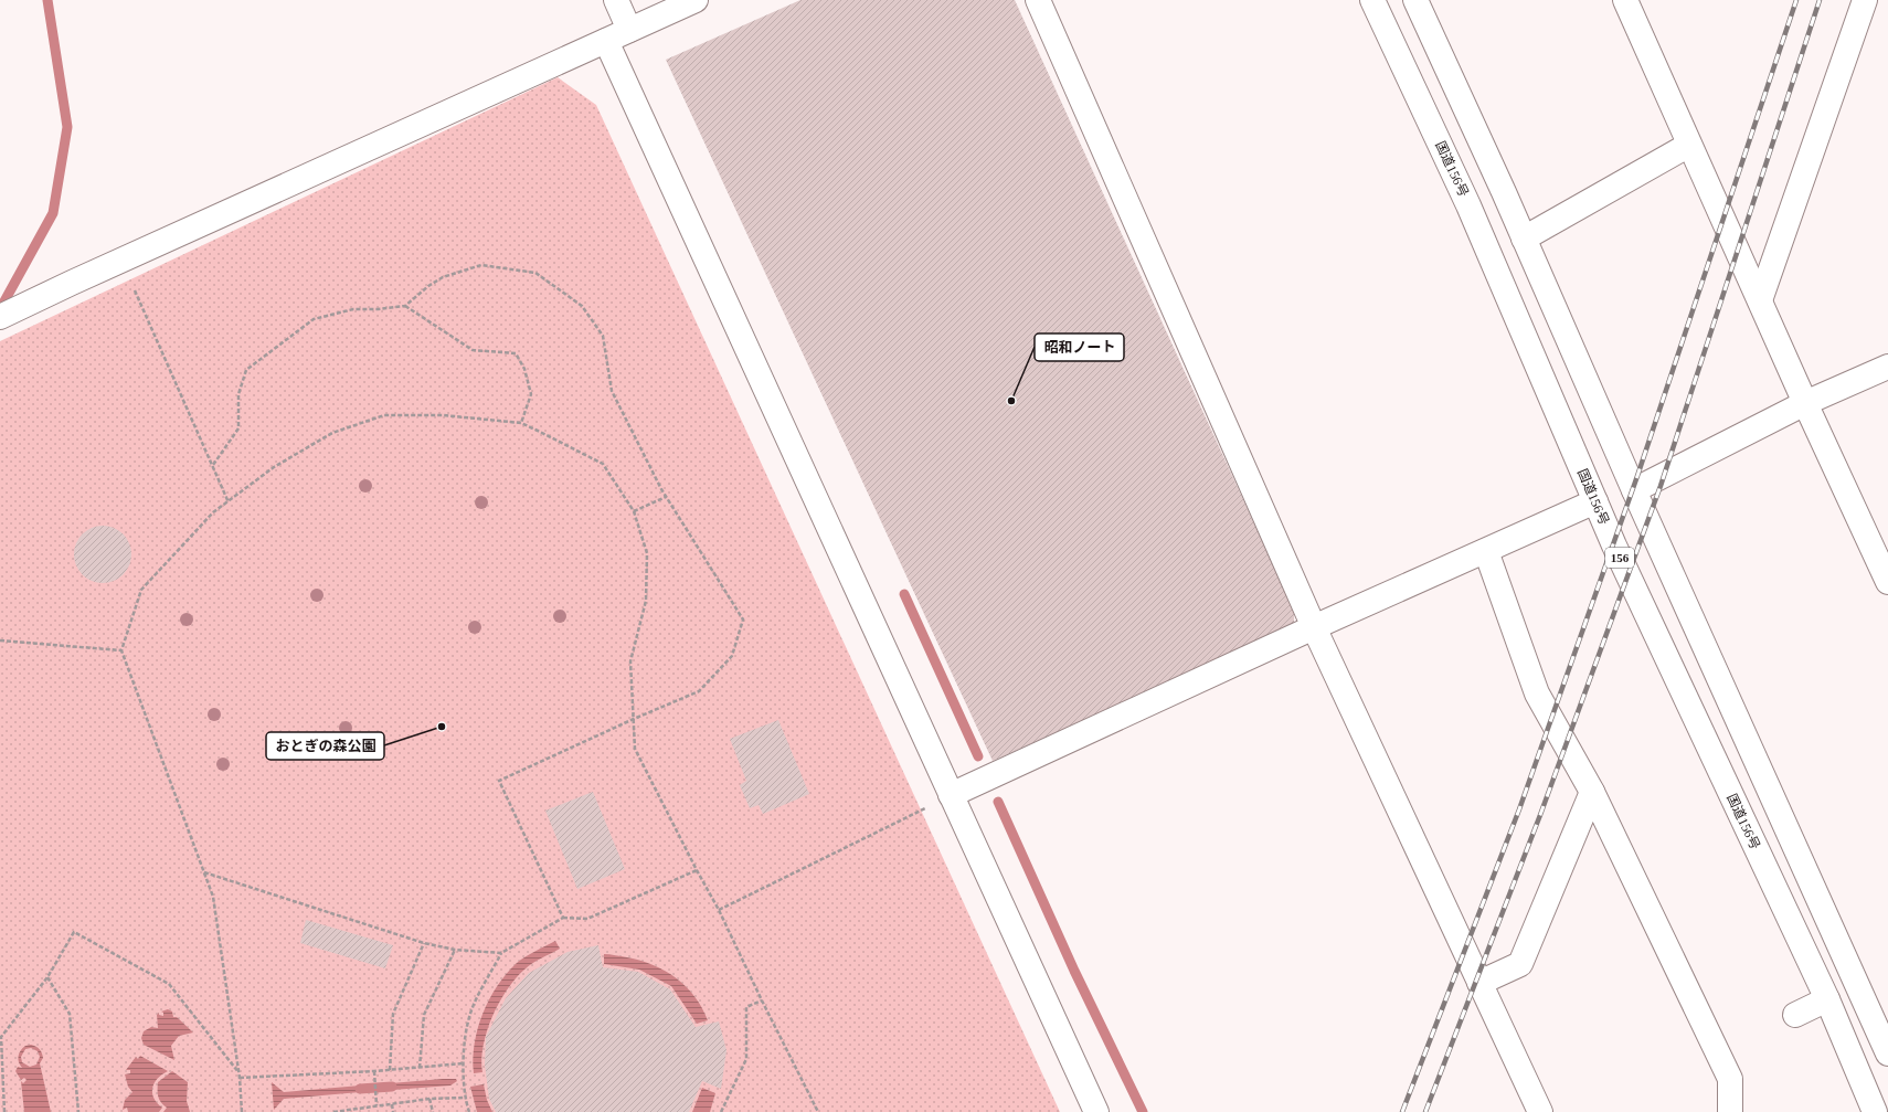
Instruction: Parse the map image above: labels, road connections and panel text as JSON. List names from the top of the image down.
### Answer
{
  "streets": {
    "main road": ["国道156号", "156"]
  },
  "places": ["昭和ノート", "おとぎの森公園"]
}
